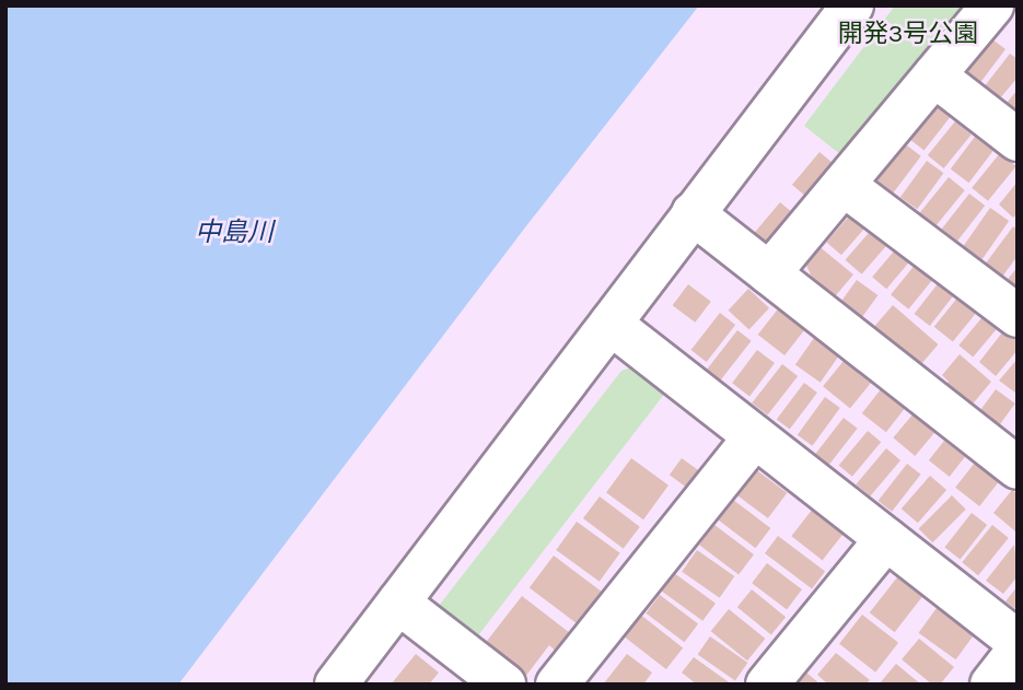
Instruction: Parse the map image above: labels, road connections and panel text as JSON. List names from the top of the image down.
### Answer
{
  "water": ["中島川"],
  "parks": ["開発3号公園"]
}
